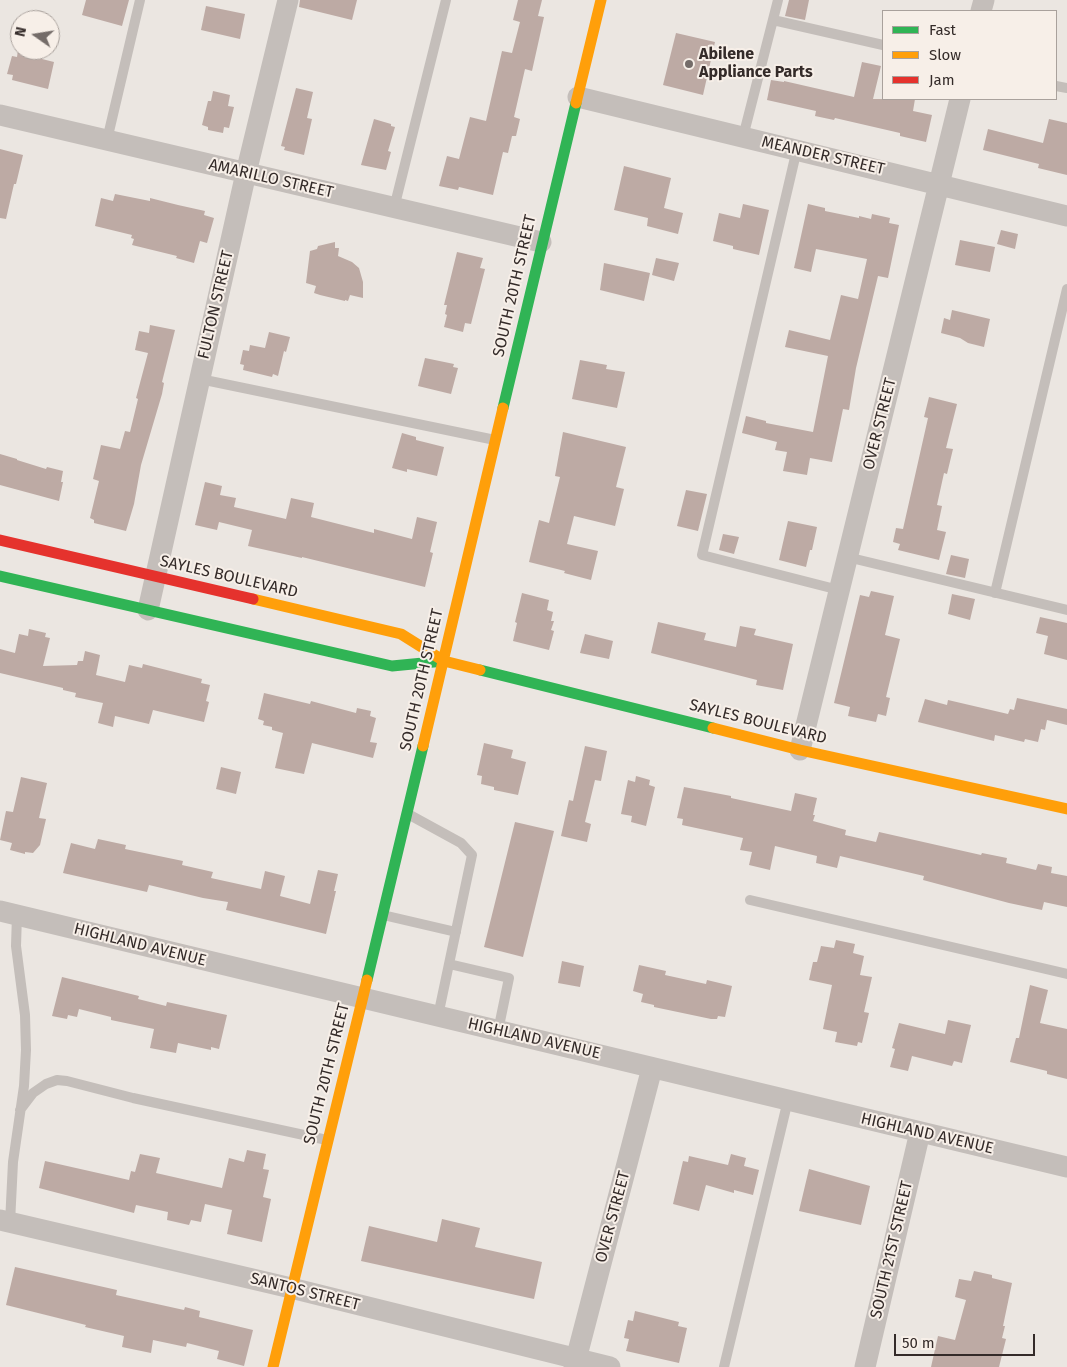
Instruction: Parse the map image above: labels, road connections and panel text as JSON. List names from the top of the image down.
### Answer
{
  "streets": {
    "main road": ["SOUTH 20TH STREET", "SAYLES BOULEVARD"],
    "street": [
      "MEANDER STREET",
      "AMARILLO STREET",
      "FULTON STREET",
      "OVER STREET",
      "HIGHLAND AVENUE",
      "SOUTH 21ST STREET",
      "SANTOS STREET"
    ]
  },
  "crossings": [
    ["MEANDER STREET", "SOUTH 20TH STREET"],
    ["MEANDER STREET", "OVER STREET"],
    ["AMARILLO STREET", "SOUTH 20TH STREET"],
    ["AMARILLO STREET", "FULTON STREET"],
    ["SOUTH 20TH STREET", "SAYLES BOULEVARD"],
    ["SOUTH 20TH STREET", "HIGHLAND AVENUE"],
    ["SOUTH 20TH STREET", "SANTOS STREET"],
    ["FULTON STREET", "SAYLES BOULEVARD"],
    ["OVER STREET", "SAYLES BOULEVARD"],
    ["OVER STREET", "HIGHLAND AVENUE"],
    ["OVER STREET", "SANTOS STREET"],
    ["HIGHLAND AVENUE", "SOUTH 21ST STREET"]
  ],
  "places": ["Abilene Appliance Parts"],
  "legend": ["Fast", "Slow", "Jam"],
  "scale_bar": "50 m",
  "north": "left"
}
